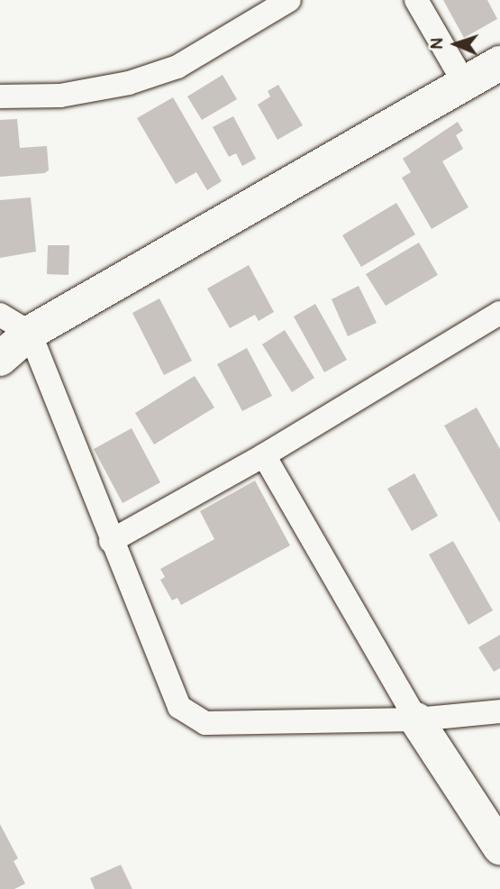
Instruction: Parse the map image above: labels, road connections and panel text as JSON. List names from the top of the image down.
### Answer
{
  "north": "left"
}
